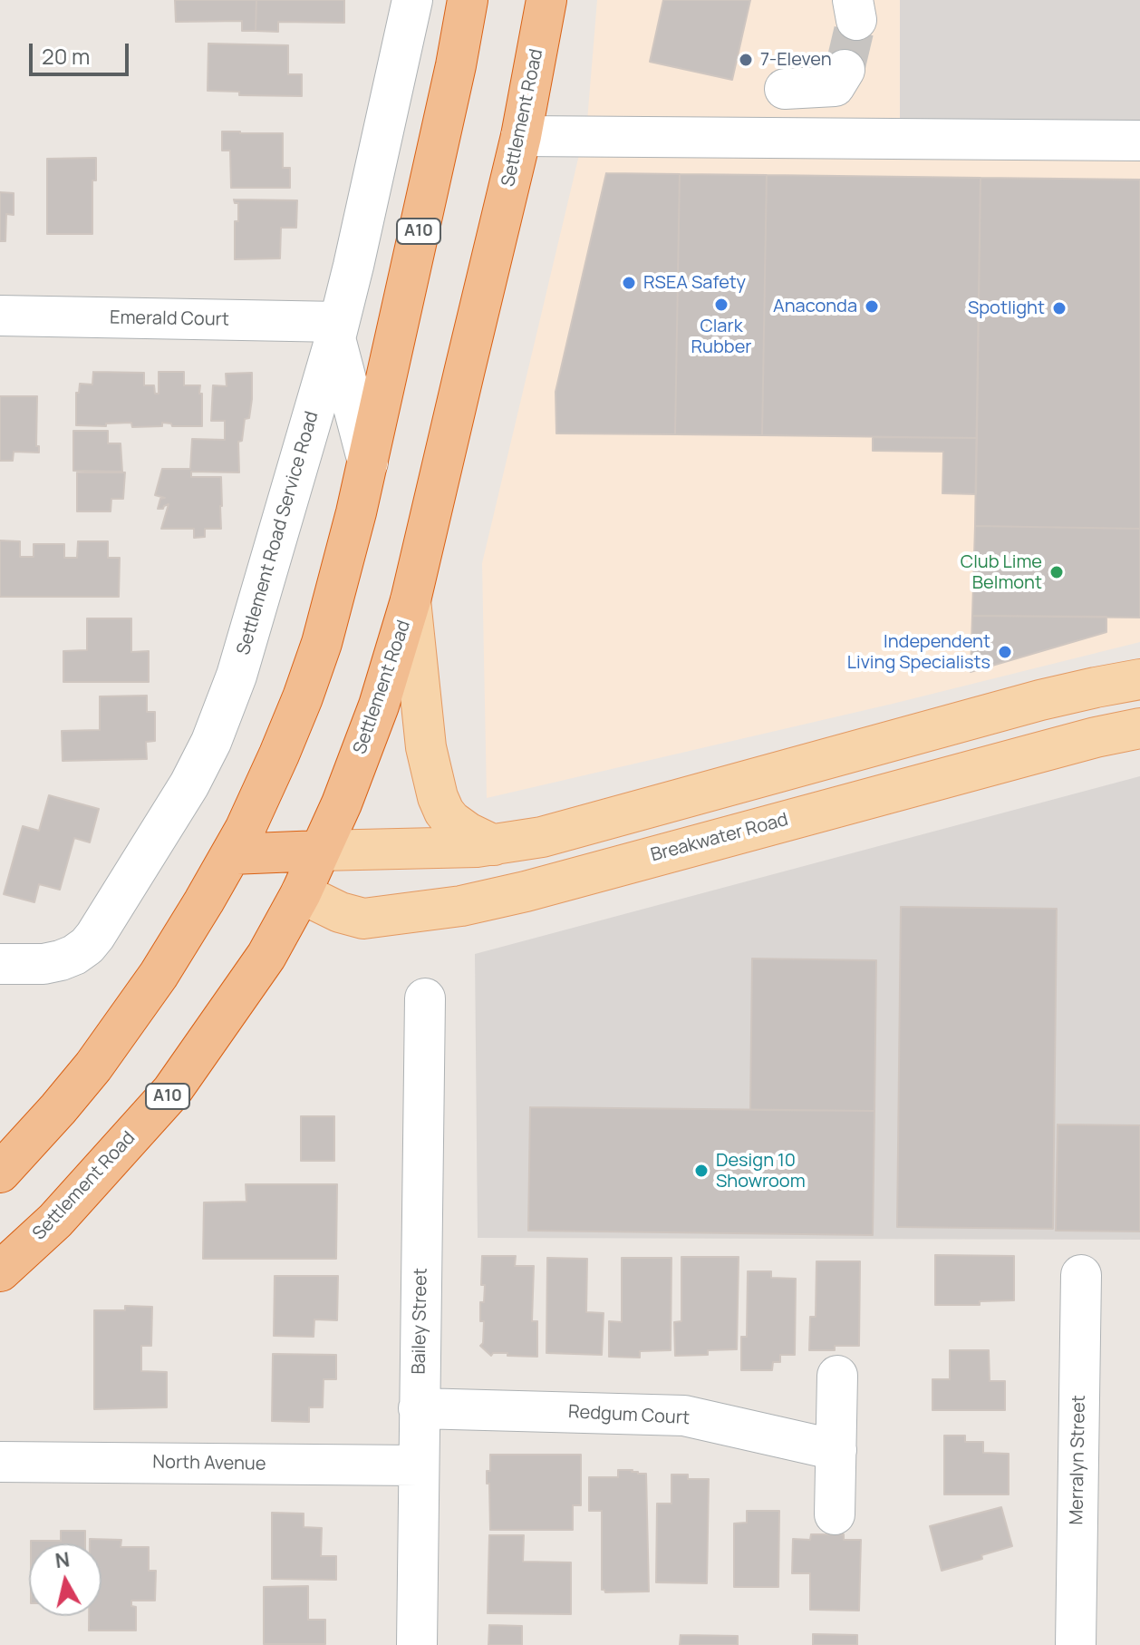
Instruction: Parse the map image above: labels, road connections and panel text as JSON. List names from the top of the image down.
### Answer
{
  "streets": {
    "highway": ["Settlement Road", "A10"],
    "main road": ["Breakwater Road"],
    "street": [
      "Emerald Court",
      "Settlement Road Service Road",
      "Bailey Street",
      "Redgum Court",
      "Merralyn Street",
      "North Avenue"
    ]
  },
  "crossings": [
    ["Settlement Road", "Breakwater Road"],
    ["Emerald Court", "Settlement Road Service Road"],
    ["Bailey Street", "Redgum Court"],
    ["Bailey Street", "North Avenue"]
  ],
  "places": [
    "7-Eleven",
    "RSEA Safety",
    "Clark Rubber",
    "Anaconda",
    "Spotlight",
    "Club Lime Belmont",
    "Independent Living Specialists",
    "Design 10 Showroom"
  ],
  "scale_bar": "20 m",
  "north": "top"
}
